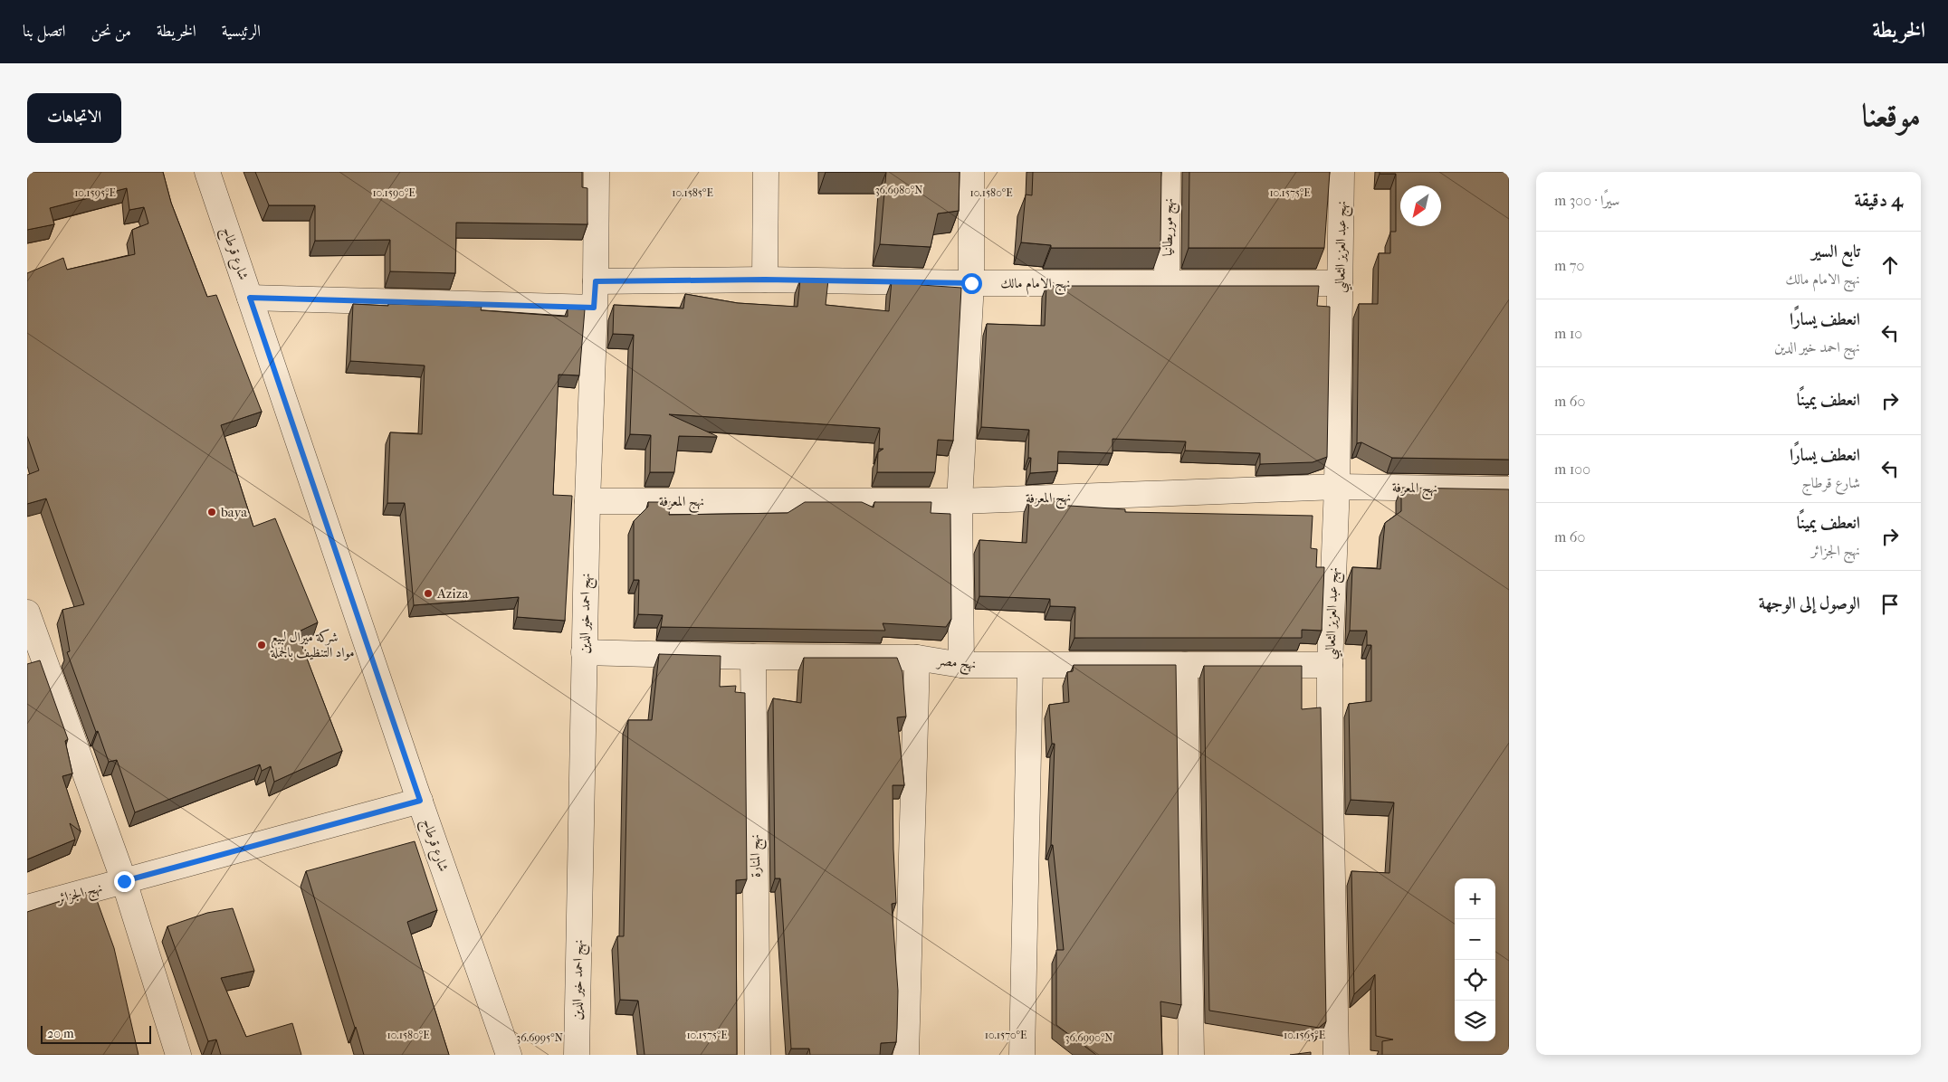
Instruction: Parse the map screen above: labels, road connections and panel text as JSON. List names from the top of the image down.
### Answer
{
  "streets": {
    "street": [
      "نهج موريطانيا",
      "نهج عبد العزيز الثعالبي",
      "شارع قرطاج",
      "نهج الامام مالك",
      "نهج المعرفة",
      "نهج احمد خير الدين",
      "نهج مصر",
      "نهج المنارة",
      "نهج الجزائر"
    ]
  },
  "crossings": [
    ["نهج موريطانيا", "نهج الامام مالك"],
    ["نهج عبد العزيز الثعالبي", "نهج الامام مالك"],
    ["نهج عبد العزيز الثعالبي", "نهج المعرفة"],
    ["نهج عبد العزيز الثعالبي", "نهج مصر"],
    ["شارع قرطاج", "نهج الجزائر"],
    ["نهج الامام مالك", "نهج احمد خير الدين"],
    ["نهج المعرفة", "نهج احمد خير الدين"],
    ["نهج احمد خير الدين", "نهج مصر"],
    ["نهج مصر", "نهج المنارة"]
  ],
  "places": ["baya", "Aziza", "شركة ميرال لبيع مواد التنظيف بالجملة"],
  "scale_bar": "20 m",
  "north": "bottom left",
  "page": {
    "header": "الخريطة",
    "nav": [
      "الرئيسية",
      "الخريطة",
      "من نحن",
      "اتصل بنا"
    ],
    "title": "موقعنا",
    "buttons": "الاتجاهات",
    "heading": ["4 دقيقة", "سيرًا · 300 m"],
    "list": [
      ["تابع السير", "نهج الامام مالك", "70 m"],
      ["انعطف يسارًا", "نهج احمد خير الدين", "10 m"],
      ["انعطف يمينًا", "60 m"],
      ["انعطف يسارًا", "شارع قرطاج", "100 m"],
      ["انعطف يمينًا", "نهج الجزائر", "60 m"],
      "الوصول إلى الوجهة"
    ],
    "map_buttons": ["+", "−"],
    "scale": "20 m"
  },
  "coordinates": [
    "36.6980°N",
    "10.1595°E",
    "10.1590°E",
    "10.1585°E",
    "10.1580°E",
    "10.1575°E",
    "10.1570°E",
    "10.1565°E",
    "36.6995°N",
    "36.6990°N"
  ]
}
